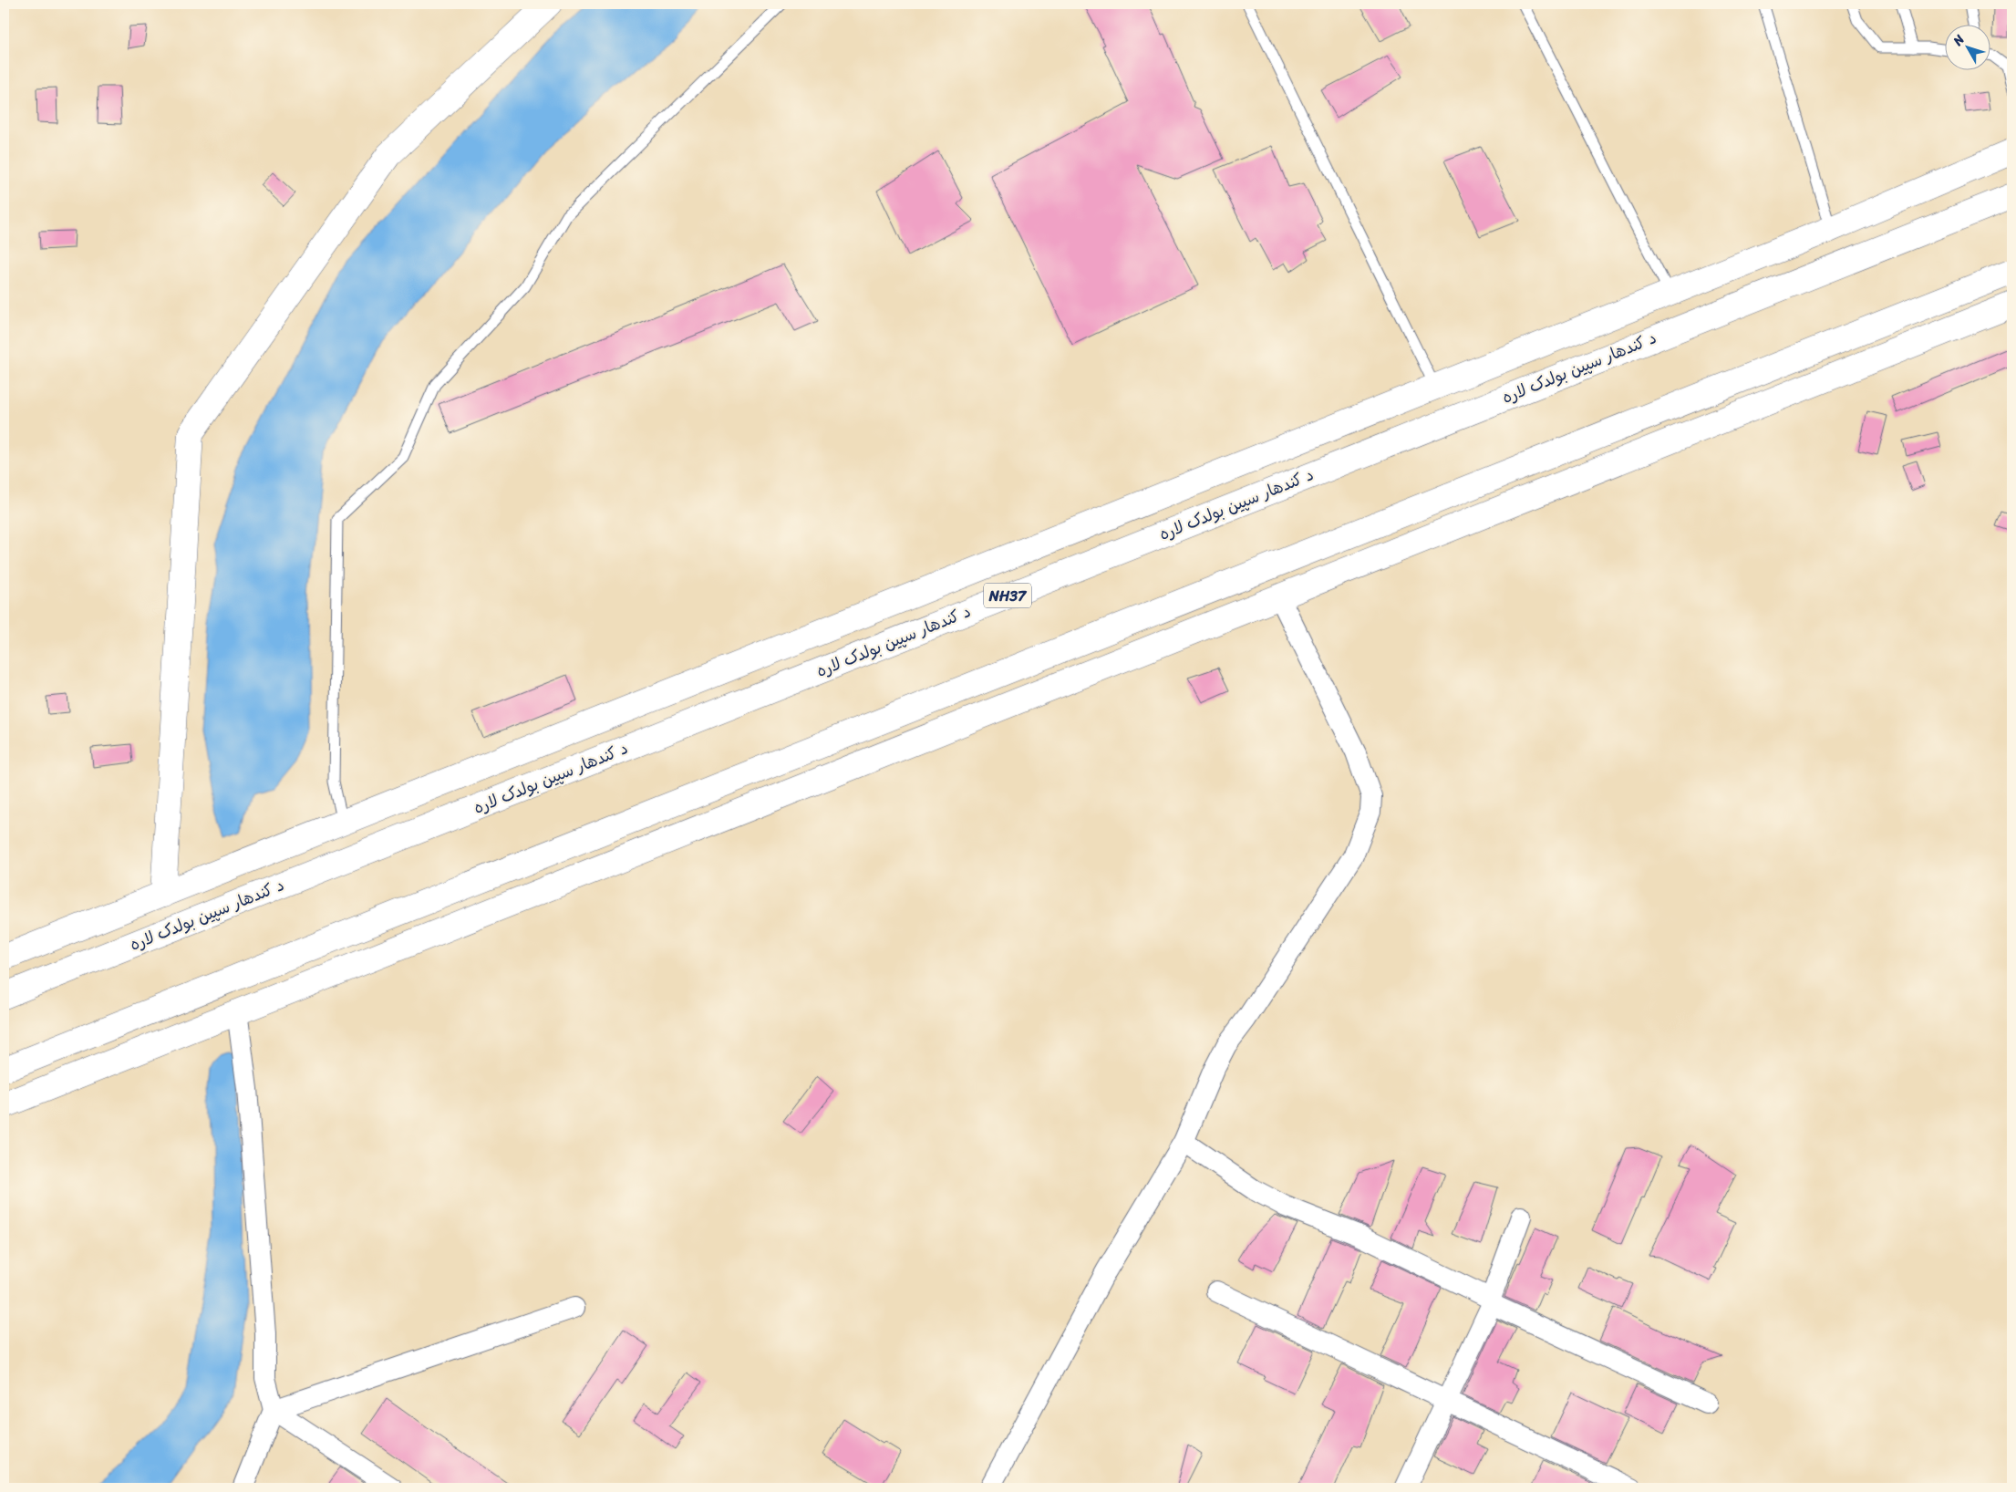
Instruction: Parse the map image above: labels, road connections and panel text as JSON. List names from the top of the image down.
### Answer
{
  "streets": {
    "main road": ["د کندهار سپین بولدک لاره", "NH37"]
  },
  "north": "top left"
}
